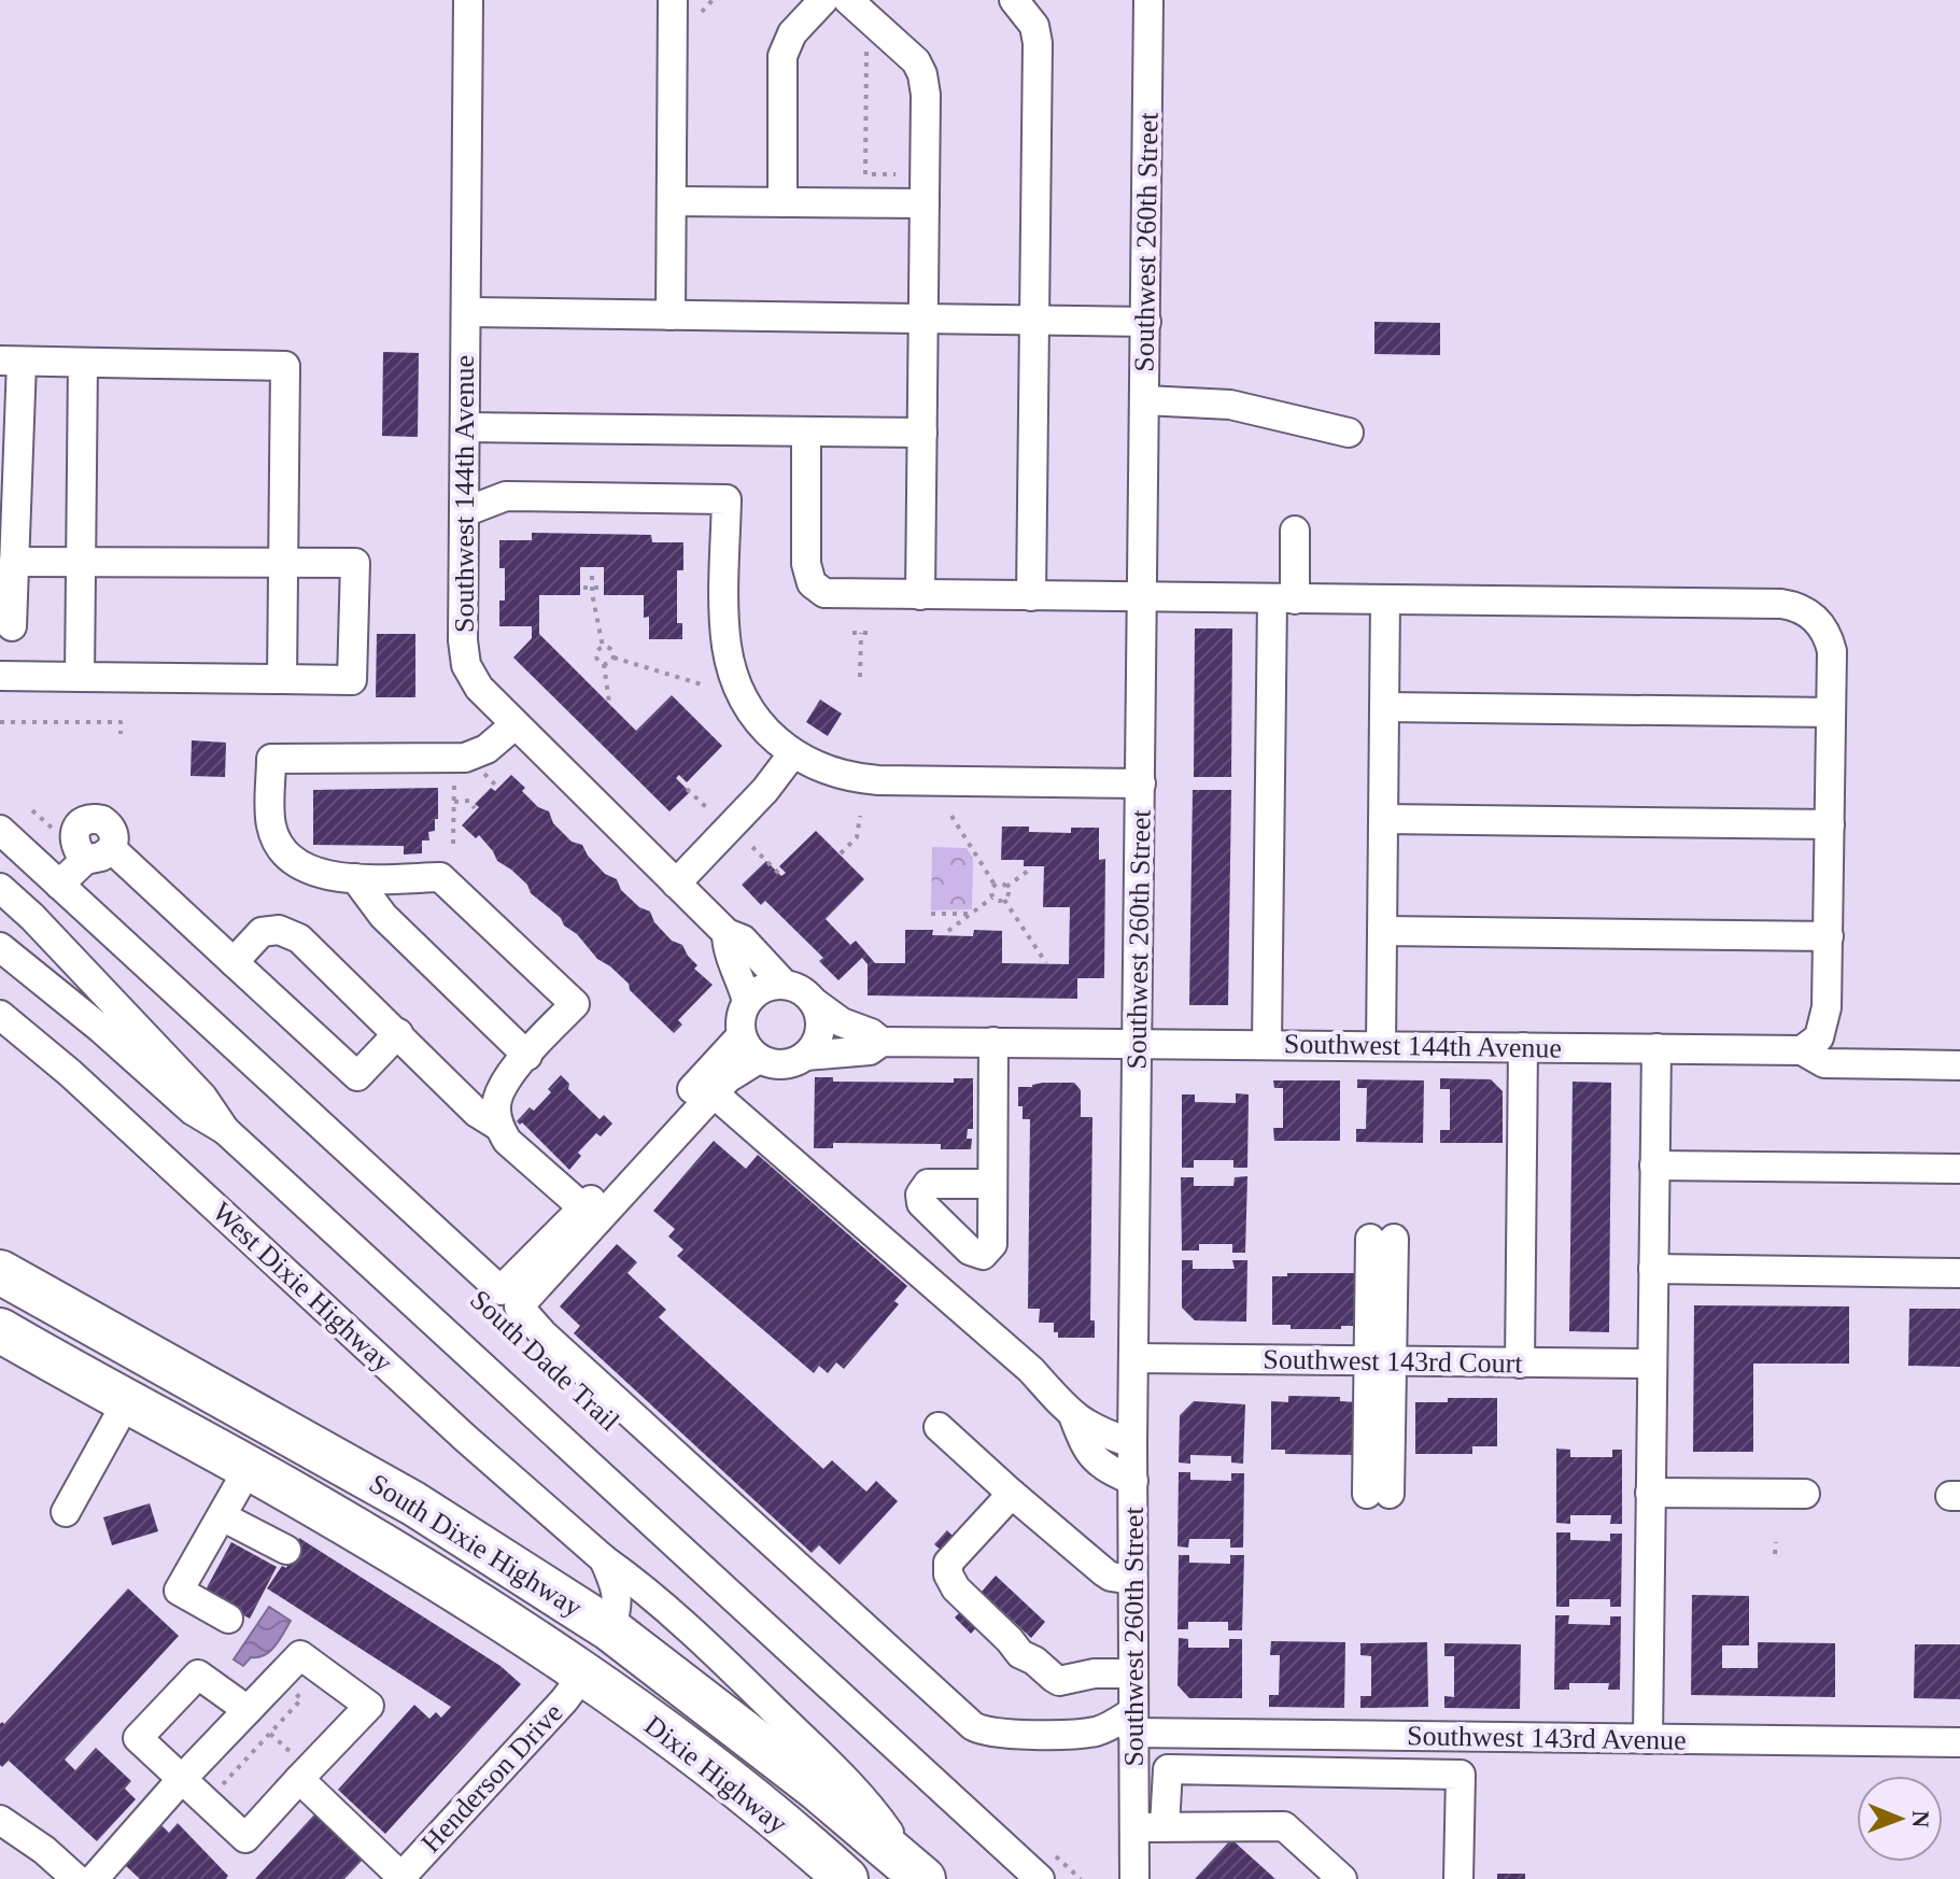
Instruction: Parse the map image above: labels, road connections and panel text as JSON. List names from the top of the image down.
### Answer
{
  "streets": {
    "highway": ["South Dixie Highway", "Dixie Highway"],
    "street": [
      "Southwest 260th Street",
      "Southwest 144th Avenue",
      "West Dixie Highway",
      "Southwest 143rd Court",
      "Southwest 143rd Avenue",
      "Henderson Drive"
    ]
  },
  "crossings": [
    ["Southwest 260th Street", "Southwest 144th Avenue"],
    ["Southwest 260th Street", "Southwest 143rd Court"],
    ["Southwest 260th Street", "Southwest 143rd Avenue"],
    ["West Dixie Highway", "South Dixie Highway"],
    ["South Dixie Highway", "Dixie Highway"],
    ["South Dixie Highway", "Henderson Drive"],
    ["Dixie Highway", "Henderson Drive"]
  ],
  "north": "right"
}
